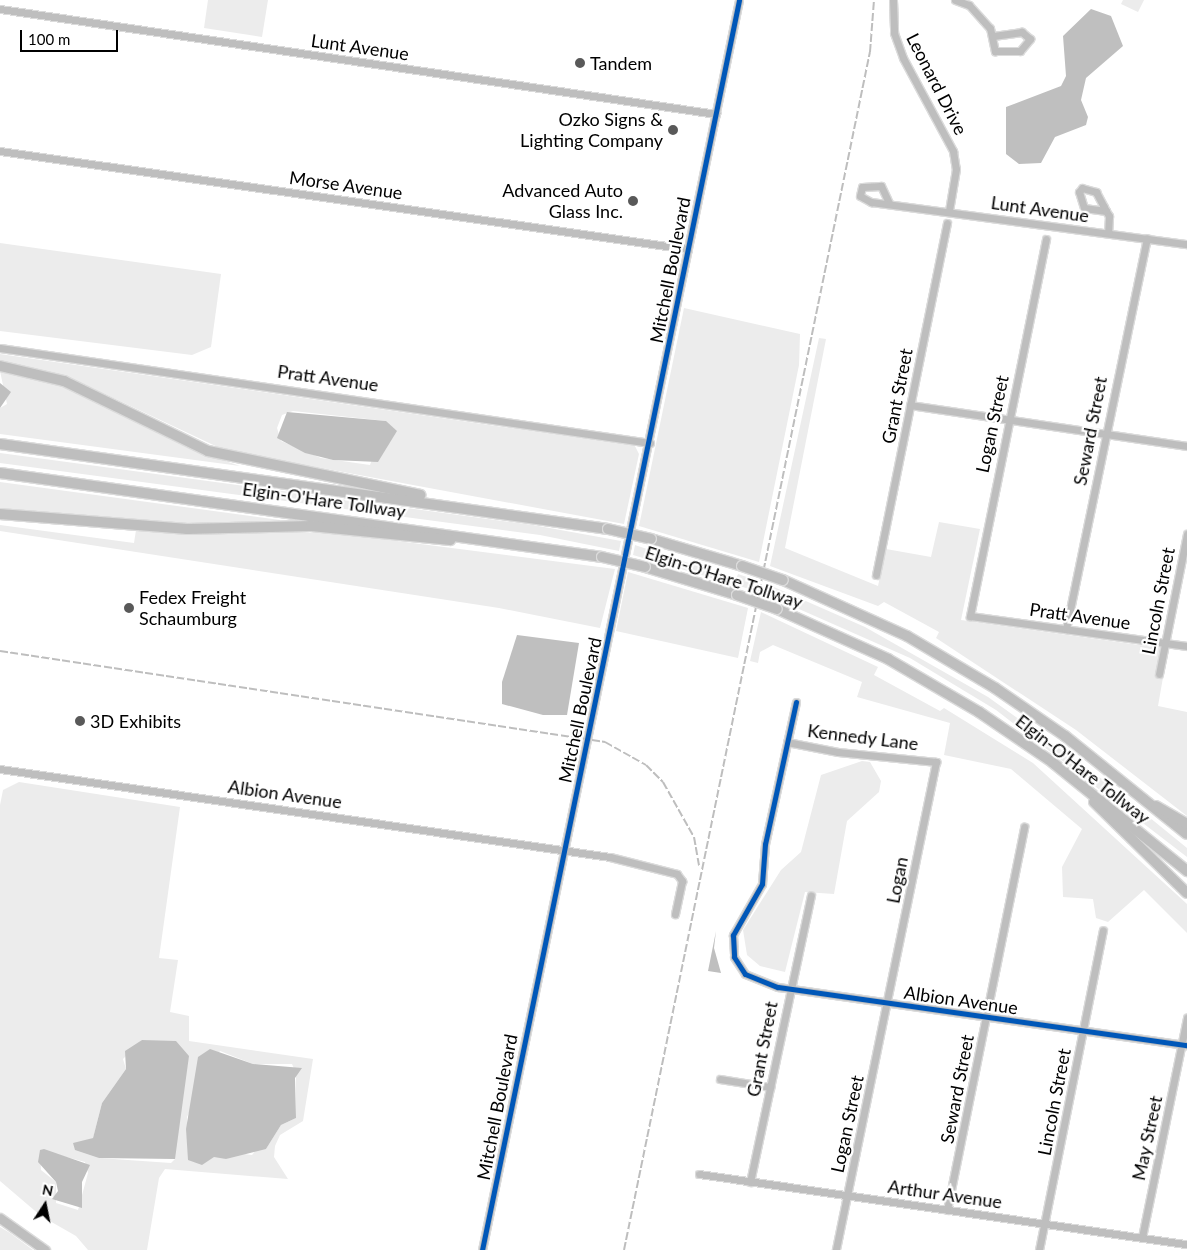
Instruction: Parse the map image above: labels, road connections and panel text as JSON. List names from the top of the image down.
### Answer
{
  "streets": {
    "highway": ["Elgin-O'Hare Tollway"],
    "street": [
      "Lunt Avenue",
      "Leonard Drive",
      "Morse Avenue",
      "Mitchell Boulevard",
      "Pratt Avenue",
      "Grant Street",
      "Logan Street",
      "Seward Street",
      "Lincoln Street",
      "Kennedy Lane",
      "Albion Avenue",
      "Logan",
      "May Street",
      "Arthur Avenue"
    ]
  },
  "crossings": [
    ["Lunt Avenue", "Leonard Drive"],
    ["Lunt Avenue", "Mitchell Boulevard"],
    ["Lunt Avenue", "Seward Street"],
    ["Morse Avenue", "Mitchell Boulevard"],
    ["Mitchell Boulevard", "Pratt Avenue"],
    ["Mitchell Boulevard", "Albion Avenue"],
    ["Pratt Avenue", "Logan Street"],
    ["Pratt Avenue", "Seward Street"],
    ["Pratt Avenue", "Lincoln Street"],
    ["Grant Street", "Albion Avenue"],
    ["Grant Street", "Arthur Avenue"],
    ["Logan Street", "Albion Avenue"],
    ["Logan Street", "Logan"],
    ["Logan Street", "Arthur Avenue"],
    ["Seward Street", "Albion Avenue"],
    ["Seward Street", "Arthur Avenue"],
    ["Lincoln Street", "Albion Avenue"],
    ["Lincoln Street", "Arthur Avenue"],
    ["Kennedy Lane", "Albion Avenue"],
    ["Kennedy Lane", "Logan"],
    ["Albion Avenue", "Logan"],
    ["Albion Avenue", "May Street"],
    ["May Street", "Arthur Avenue"]
  ],
  "places": [
    "Tandem",
    "Ozko Signs & Lighting Company",
    "Advanced Auto Glass Inc.",
    "Fedex Freight Schaumburg",
    "3D Exhibits"
  ],
  "scale_bar": "100 m",
  "north": "top"
}
